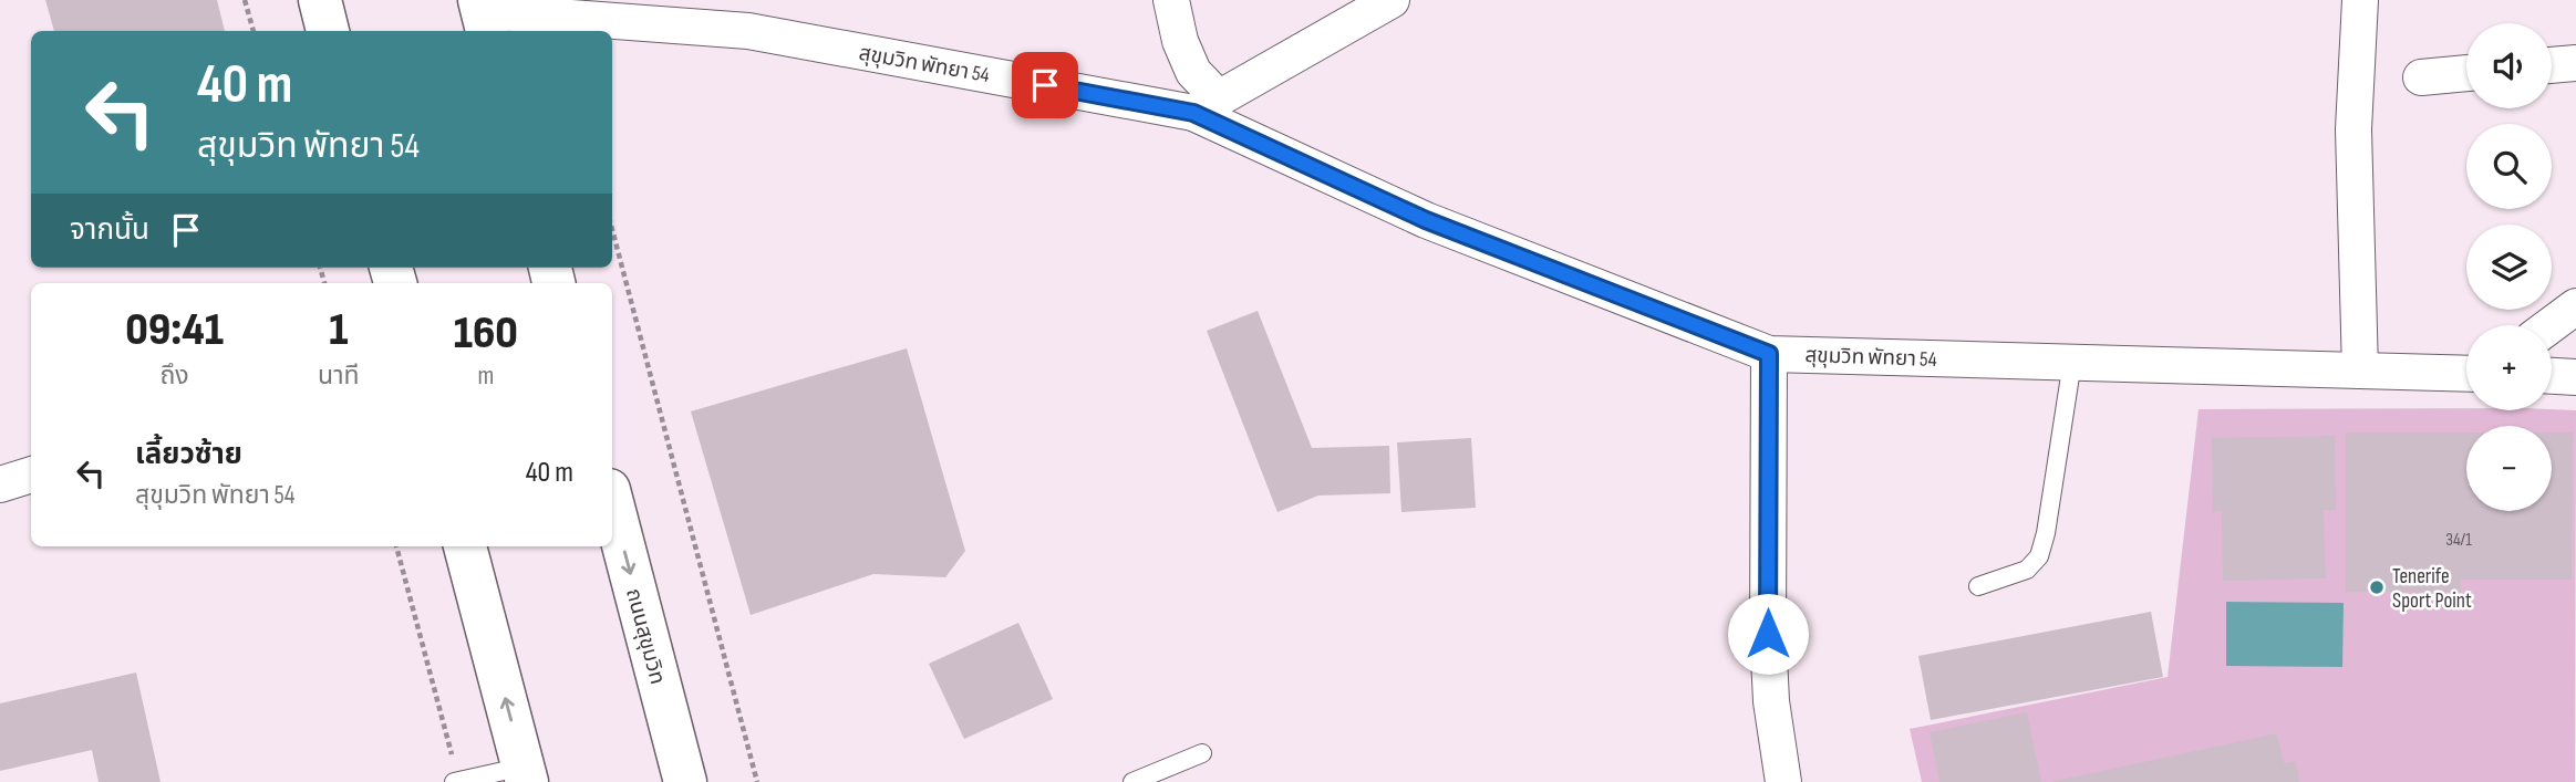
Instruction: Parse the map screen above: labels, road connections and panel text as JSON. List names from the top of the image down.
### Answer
{
  "streets": {
    "highway": ["ถนนสุขุมวิท"],
    "street": ["สุขุมวิท พัทยา 54"]
  },
  "places": ["Tenerife Sport Point"],
  "house_numbers": ["34/1"],
  "page": {
    "map_buttons": ["+", "−"],
    "turn": ["40 m", "สุขุมวิท พัทยา 54"],
    "then": "จากนั้น",
    "eta": [
      "09:41",
      "ถึง",
      "1",
      "นาที",
      "160",
      "m"
    ],
    "list": [
      {
        "name": "เลี้ยวซ้าย",
        "note": "สุขุมวิท พัทยา 54",
        "value": "40 m"
      }
    ]
  }
}
